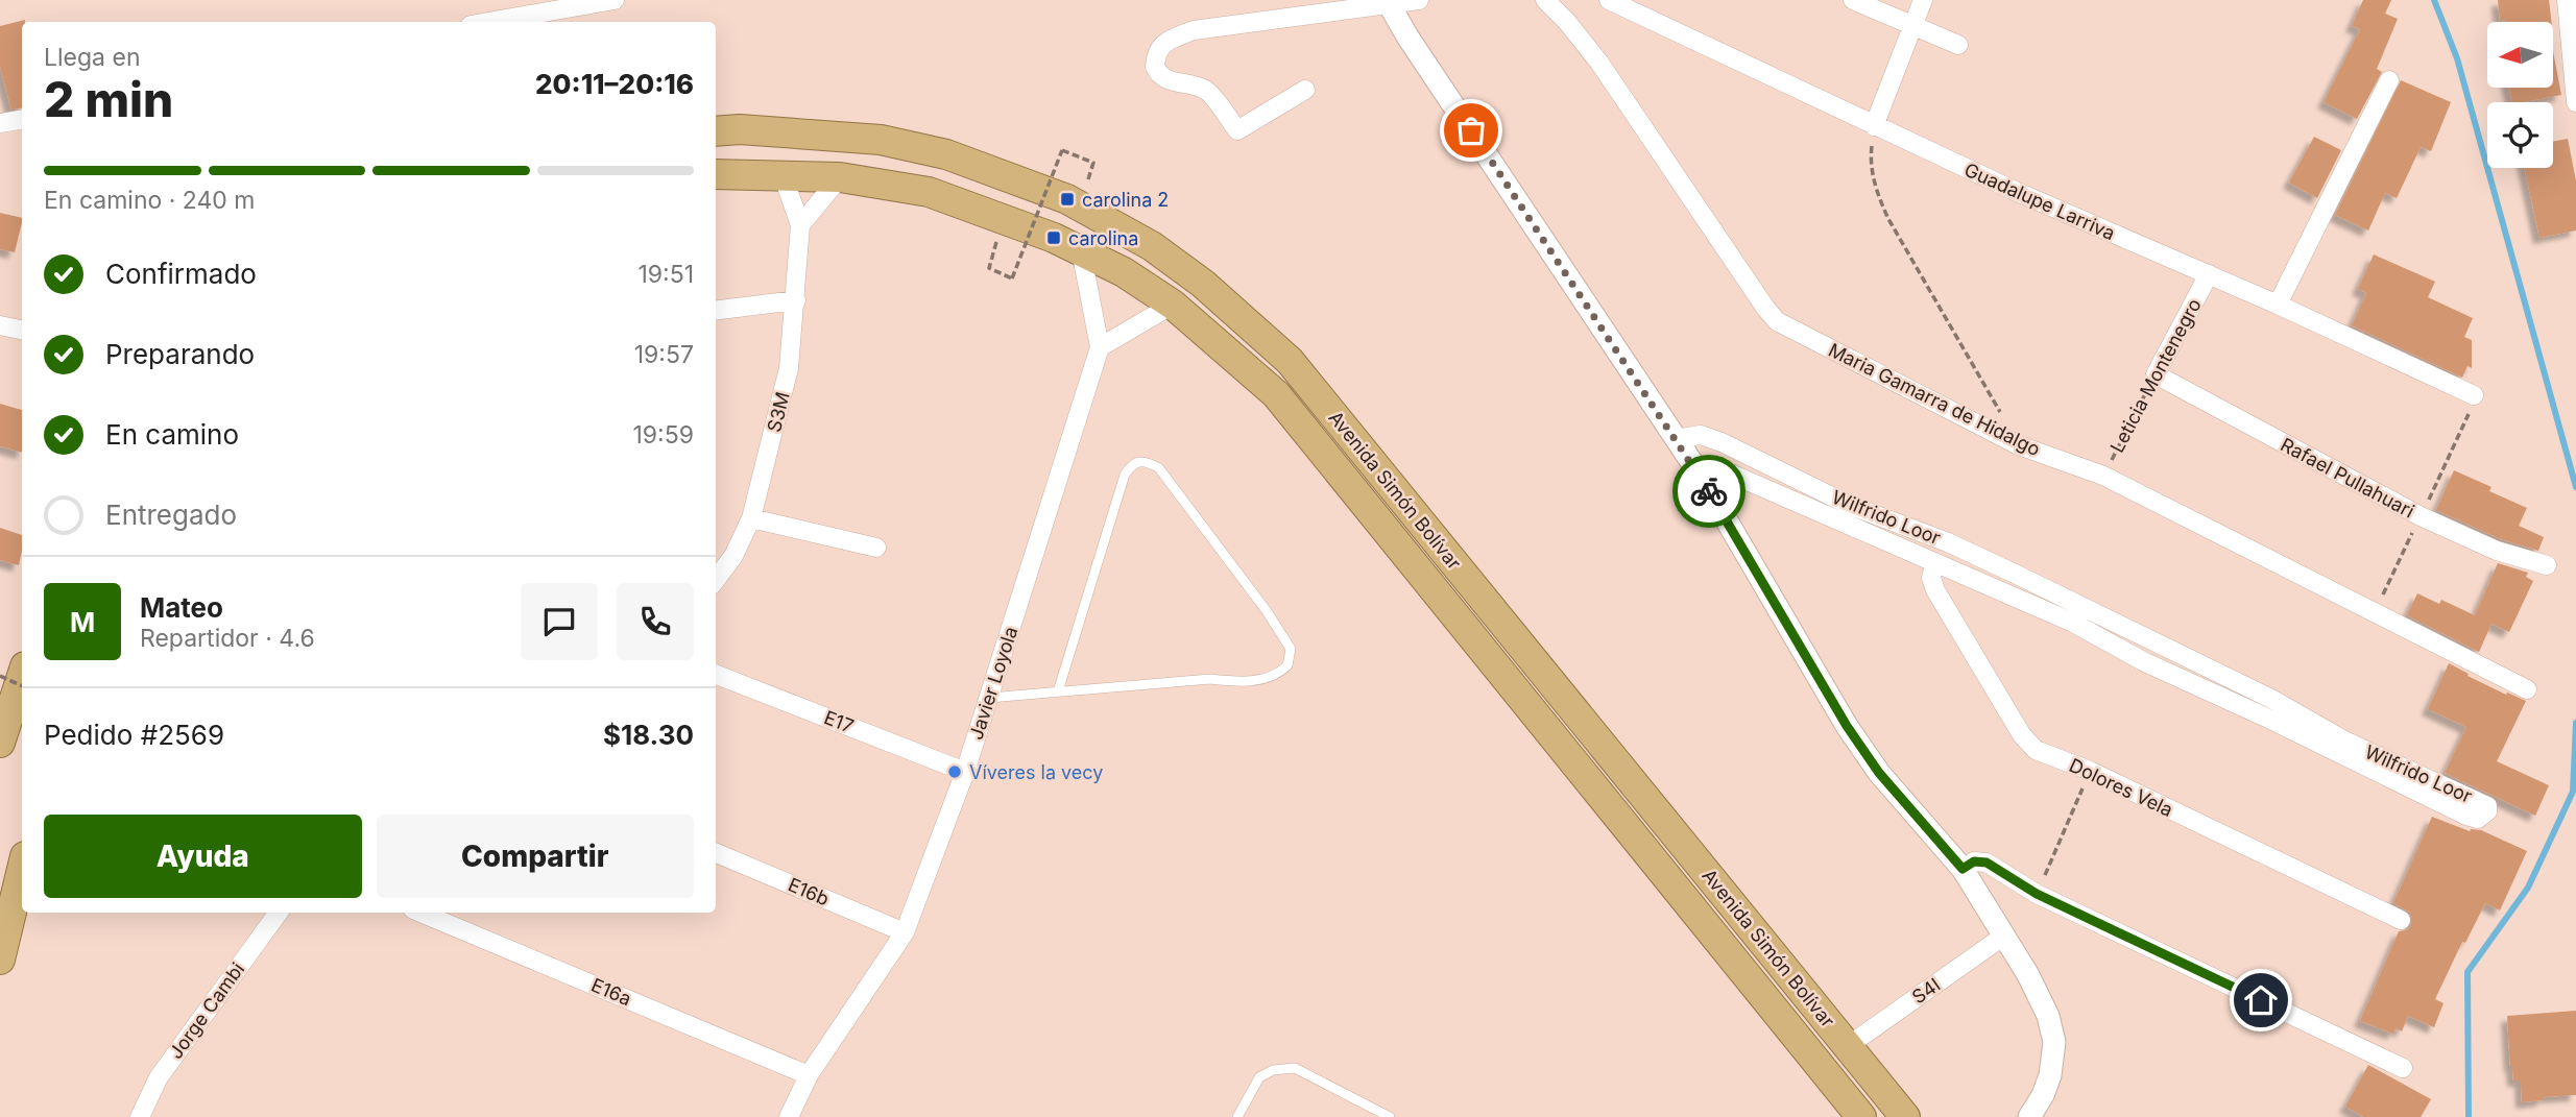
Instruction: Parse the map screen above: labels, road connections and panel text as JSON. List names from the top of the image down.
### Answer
{
  "streets": {
    "highway": ["Avenida Simón Bolívar"],
    "street": [
      "Guadalupe Larriva",
      "Leticia Montenegro",
      "Maria Gamarra de Hidalgo",
      "S3M",
      "Rafael Pullahuari",
      "Wilfrido Loor",
      "Javier Loyola",
      "E17",
      "Dolores Vela",
      "E16b",
      "S4I",
      "E16a",
      "Jorge Cambi"
    ]
  },
  "crossings": [
    ["Guadalupe Larriva", "Leticia Montenegro"],
    ["Leticia Montenegro", "Maria Gamarra de Hidalgo"],
    ["Leticia Montenegro", "Rafael Pullahuari"],
    ["S3M", "Avenida Simón Bolívar"],
    ["Avenida Simón Bolívar", "Javier Loyola"],
    ["Avenida Simón Bolívar", "S4I"],
    ["Wilfrido Loor", "Dolores Vela"],
    ["Javier Loyola", "E17"],
    ["Javier Loyola", "E16b"],
    ["Javier Loyola", "E16a"]
  ],
  "places": {
    "transit": ["carolina 2", "carolina"],
    "other": ["Víveres la vecy"]
  },
  "north": "left",
  "page": {
    "heading": ["2 min", "Llega en", "20:11–20:16"],
    "panel": [
      "Mateo",
      "Repartidor · 4.6",
      "Pedido #2569",
      "$18.30"
    ],
    "bar": "En camino · 240 m",
    "list": [
      ["Confirmado", "19:51"],
      ["Preparando", "19:57"],
      ["En camino", "19:59"],
      "Entregado"
    ],
    "round": "M",
    "buttons": ["Ayuda", "Compartir"]
  }
}
